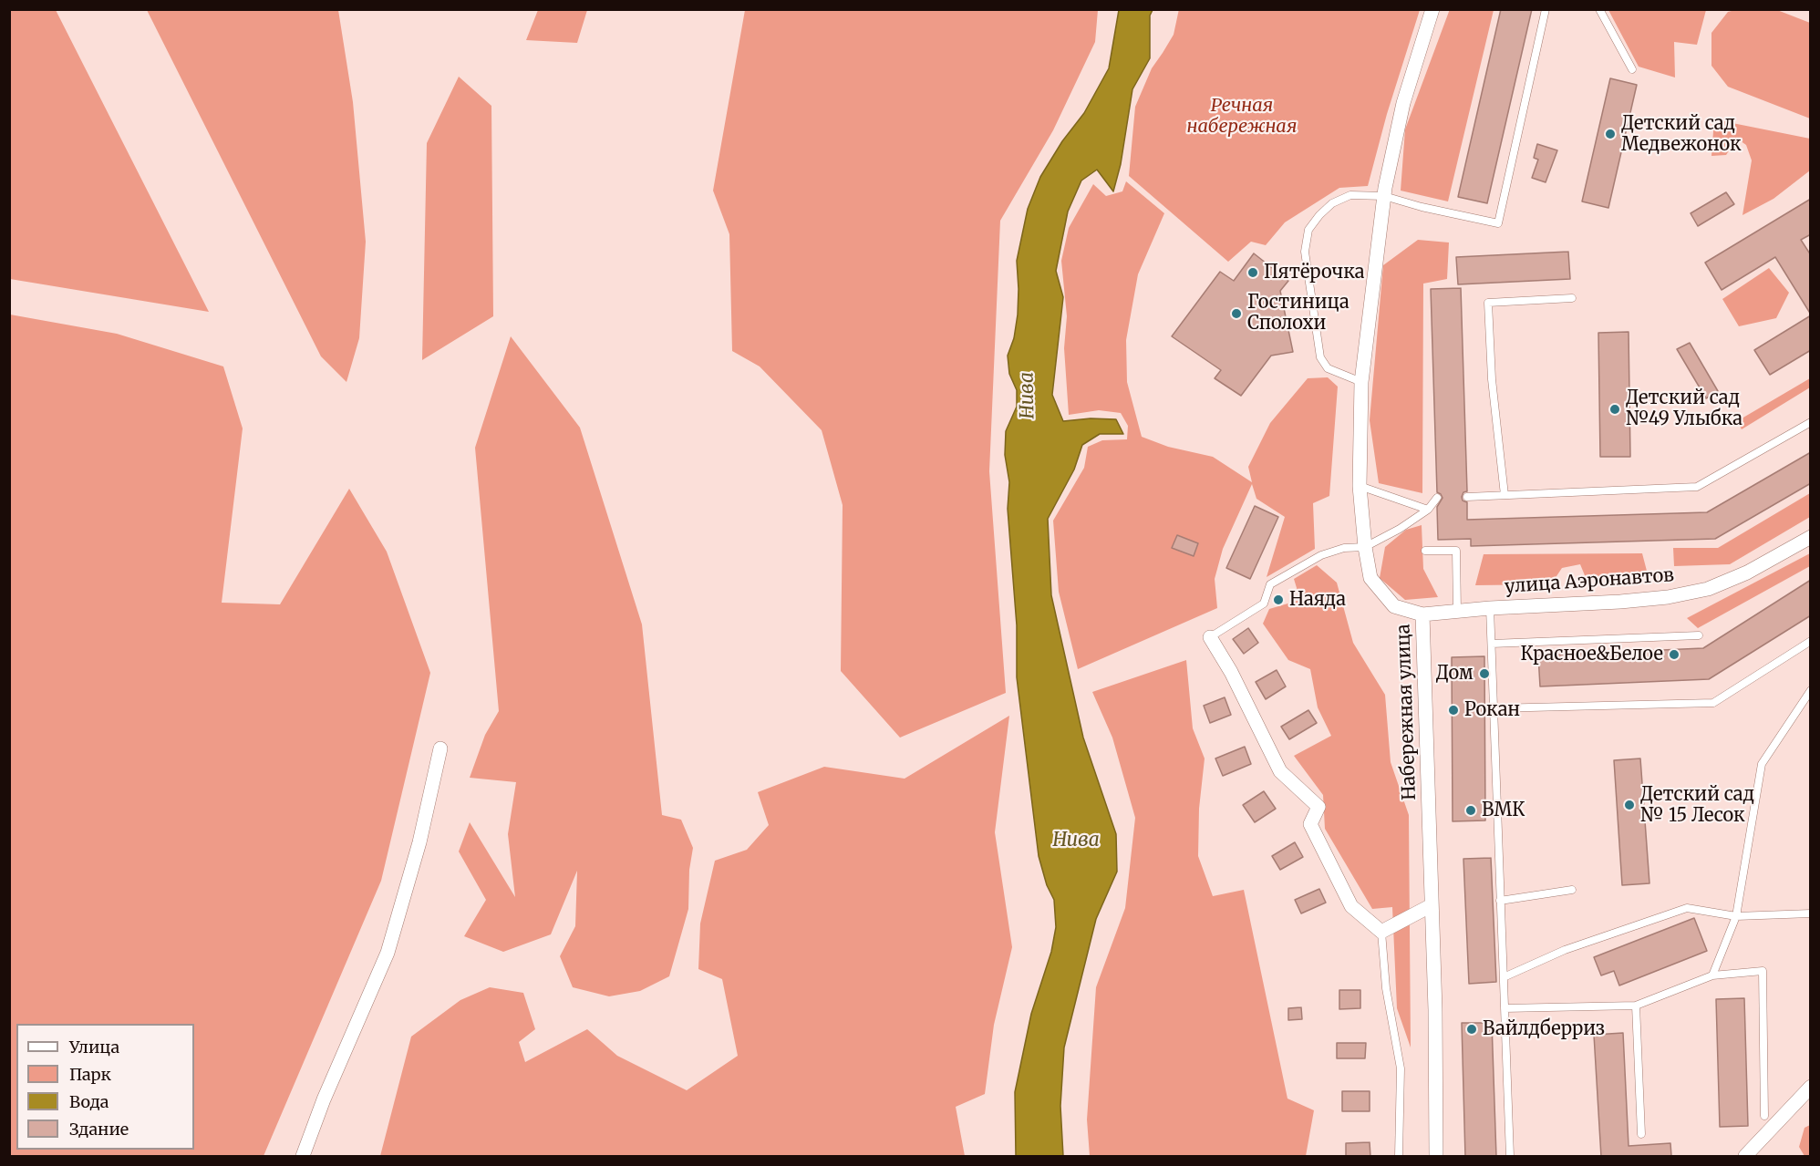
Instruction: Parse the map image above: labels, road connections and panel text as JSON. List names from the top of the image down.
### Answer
{
  "streets": {
    "street": ["улица Аэронавтов", "Набережная улица"]
  },
  "crossings": [
    ["улица Аэронавтов", "Набережная улица"]
  ],
  "water": ["Нива"],
  "parks": ["Речная набережная"],
  "places": [
    "Детский сад Медвежонок",
    "Пятёрочка",
    "Гостиница Сполохи",
    "Детский сад №49 Улыбка",
    "Наяда",
    "Красное&Белое",
    "Дом",
    "Рокан",
    "Детский сад № 15 Лесок",
    "ВМК",
    "Вайлдберриз"
  ],
  "legend": [
    "Улица",
    "Парк",
    "Вода",
    "Здание"
  ]
}
